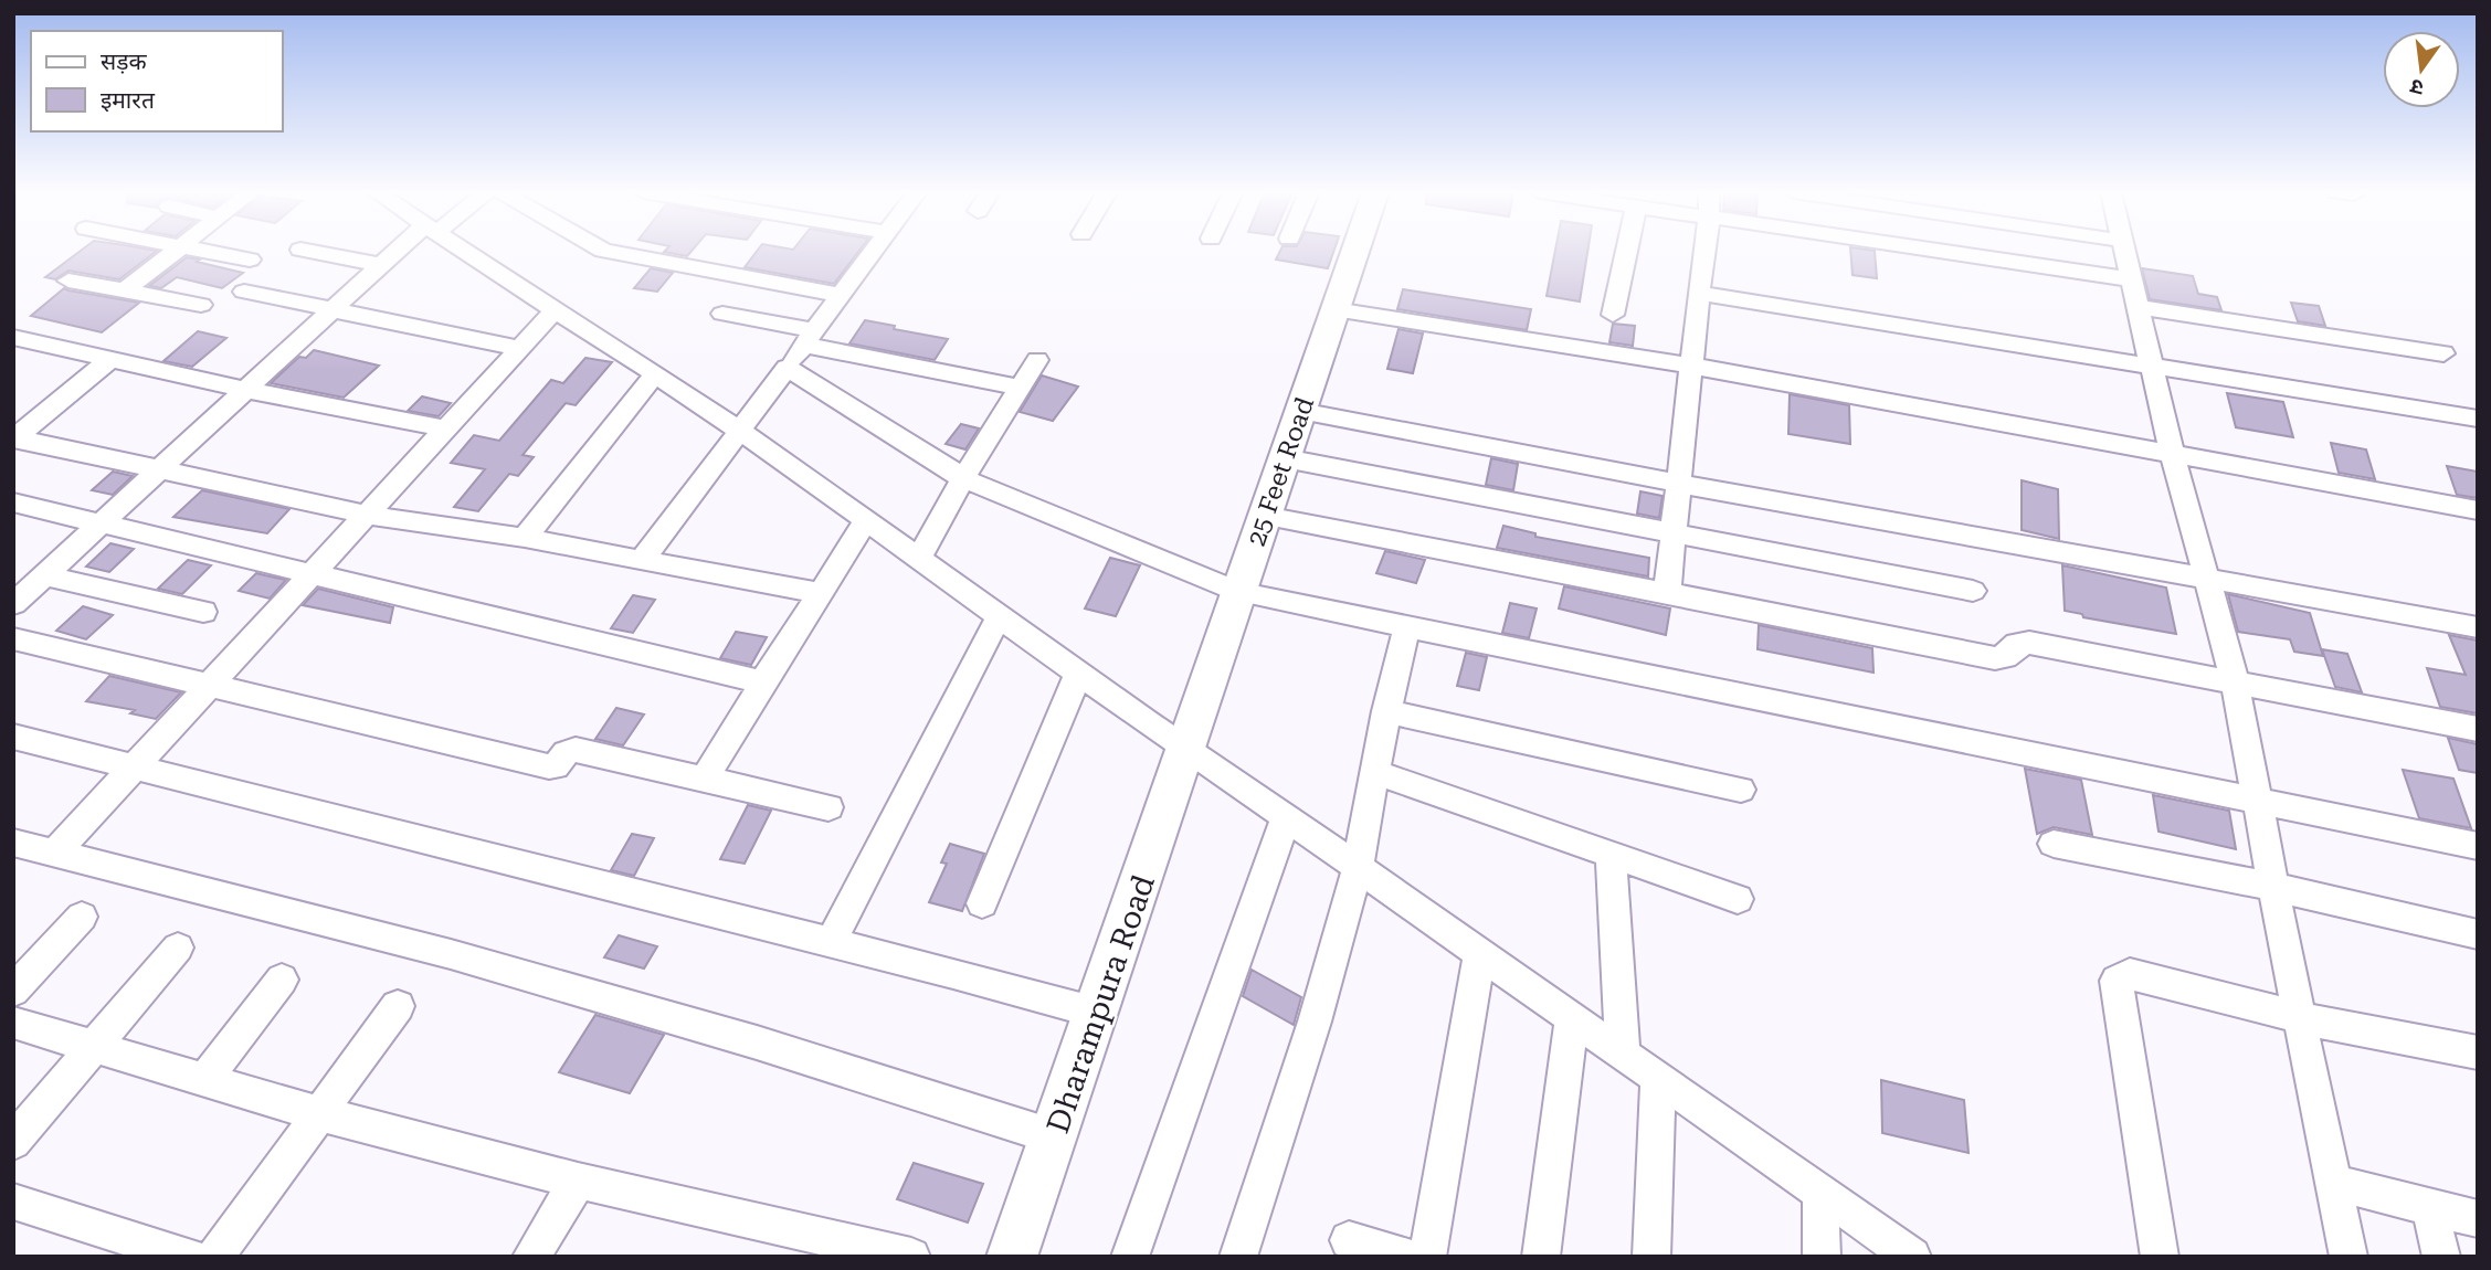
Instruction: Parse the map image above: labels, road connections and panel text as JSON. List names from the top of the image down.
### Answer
{
  "streets": {
    "street": ["25 Feet Road", "Dharampura Road"]
  },
  "crossings": [
    ["25 Feet Road", "Dharampura Road"]
  ],
  "legend": ["सड़क", "इमारत"],
  "north": "bottom"
}
